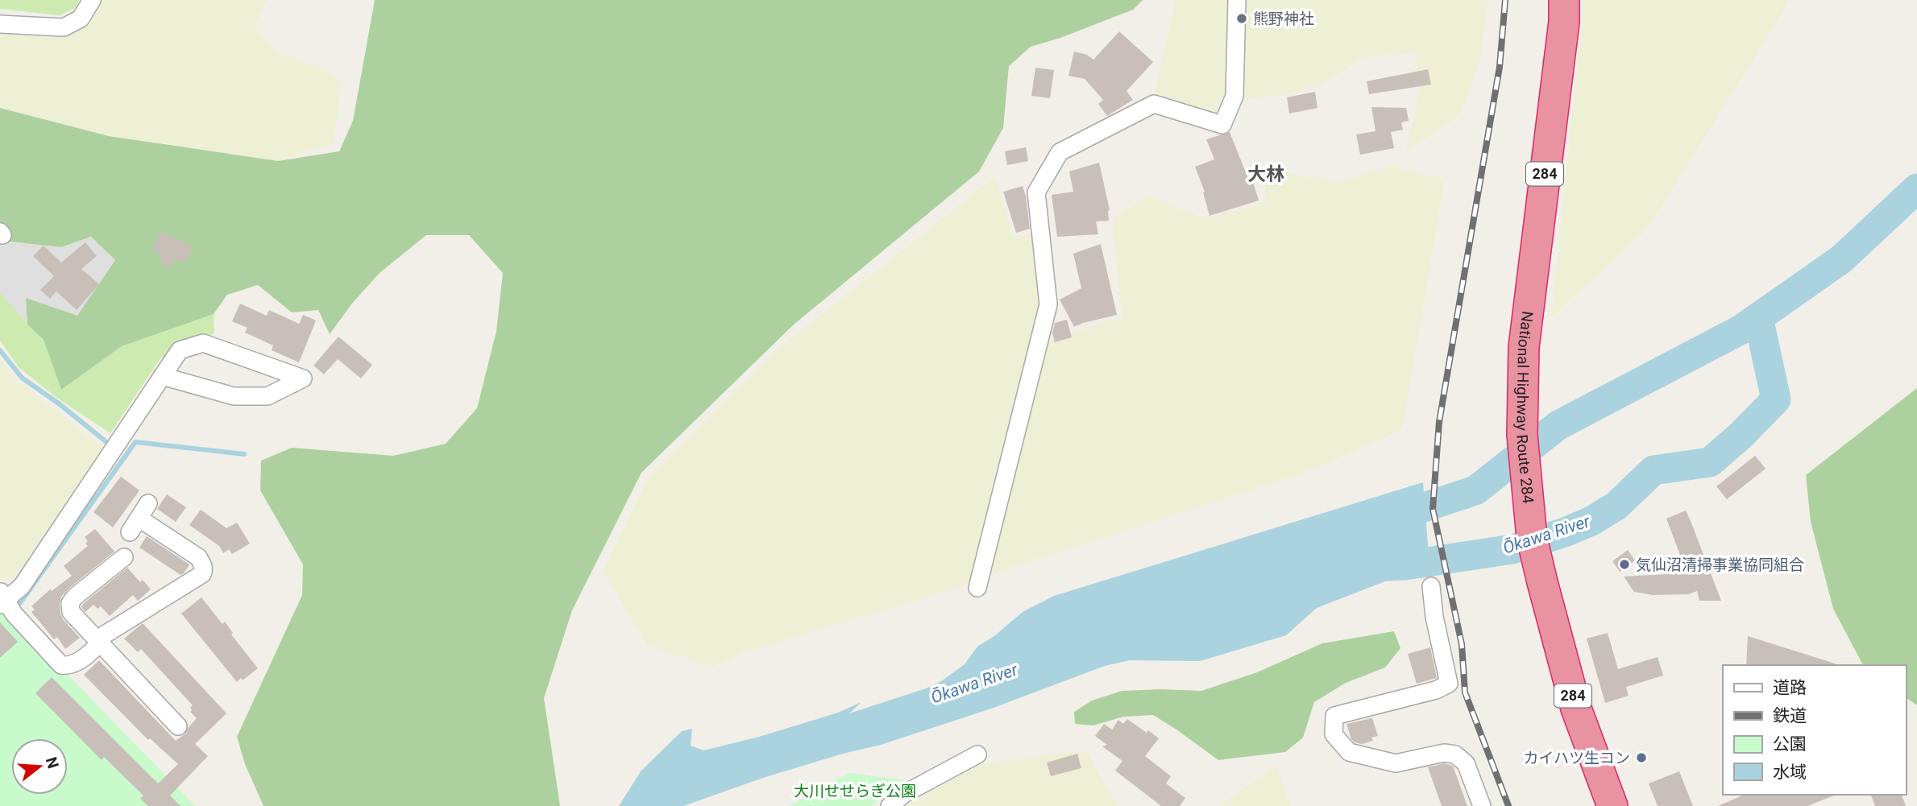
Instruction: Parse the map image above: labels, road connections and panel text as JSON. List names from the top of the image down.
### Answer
{
  "streets": {
    "highway": ["284", "National Highway Route 284"]
  },
  "districts": ["大林"],
  "water": ["Ōkawa River"],
  "parks": ["大川せせらぎ公園"],
  "places": ["熊野神社", "気仙沼清掃事業協同組合", "カイハツ生コン"],
  "legend": [
    "道路",
    "鉄道",
    "公園",
    "水域"
  ],
  "north": "right"
}
